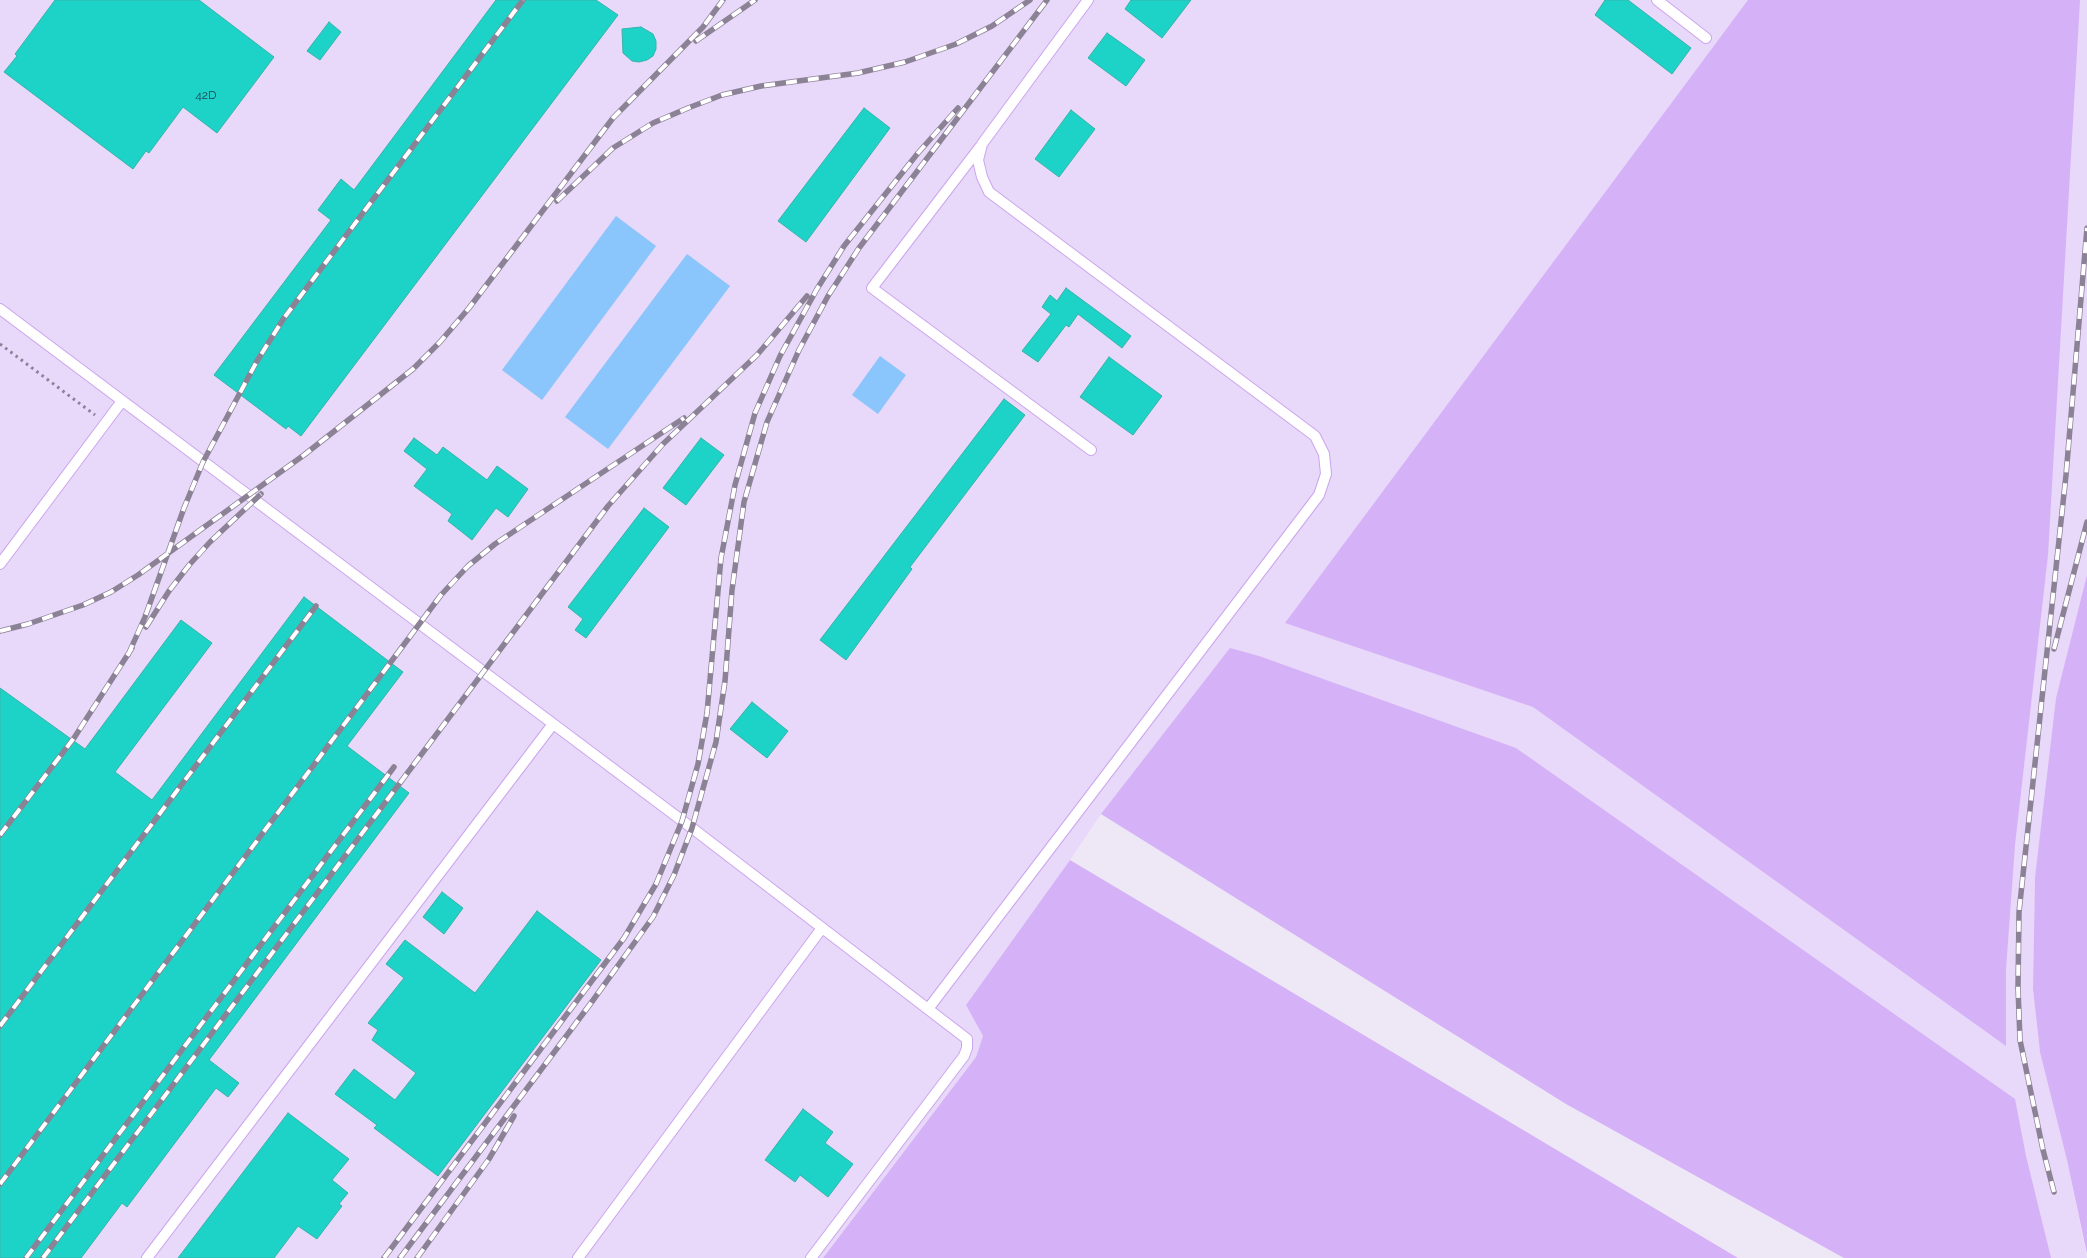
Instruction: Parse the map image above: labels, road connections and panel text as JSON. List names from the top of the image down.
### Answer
{
  "house_numbers": ["42D"]
}
